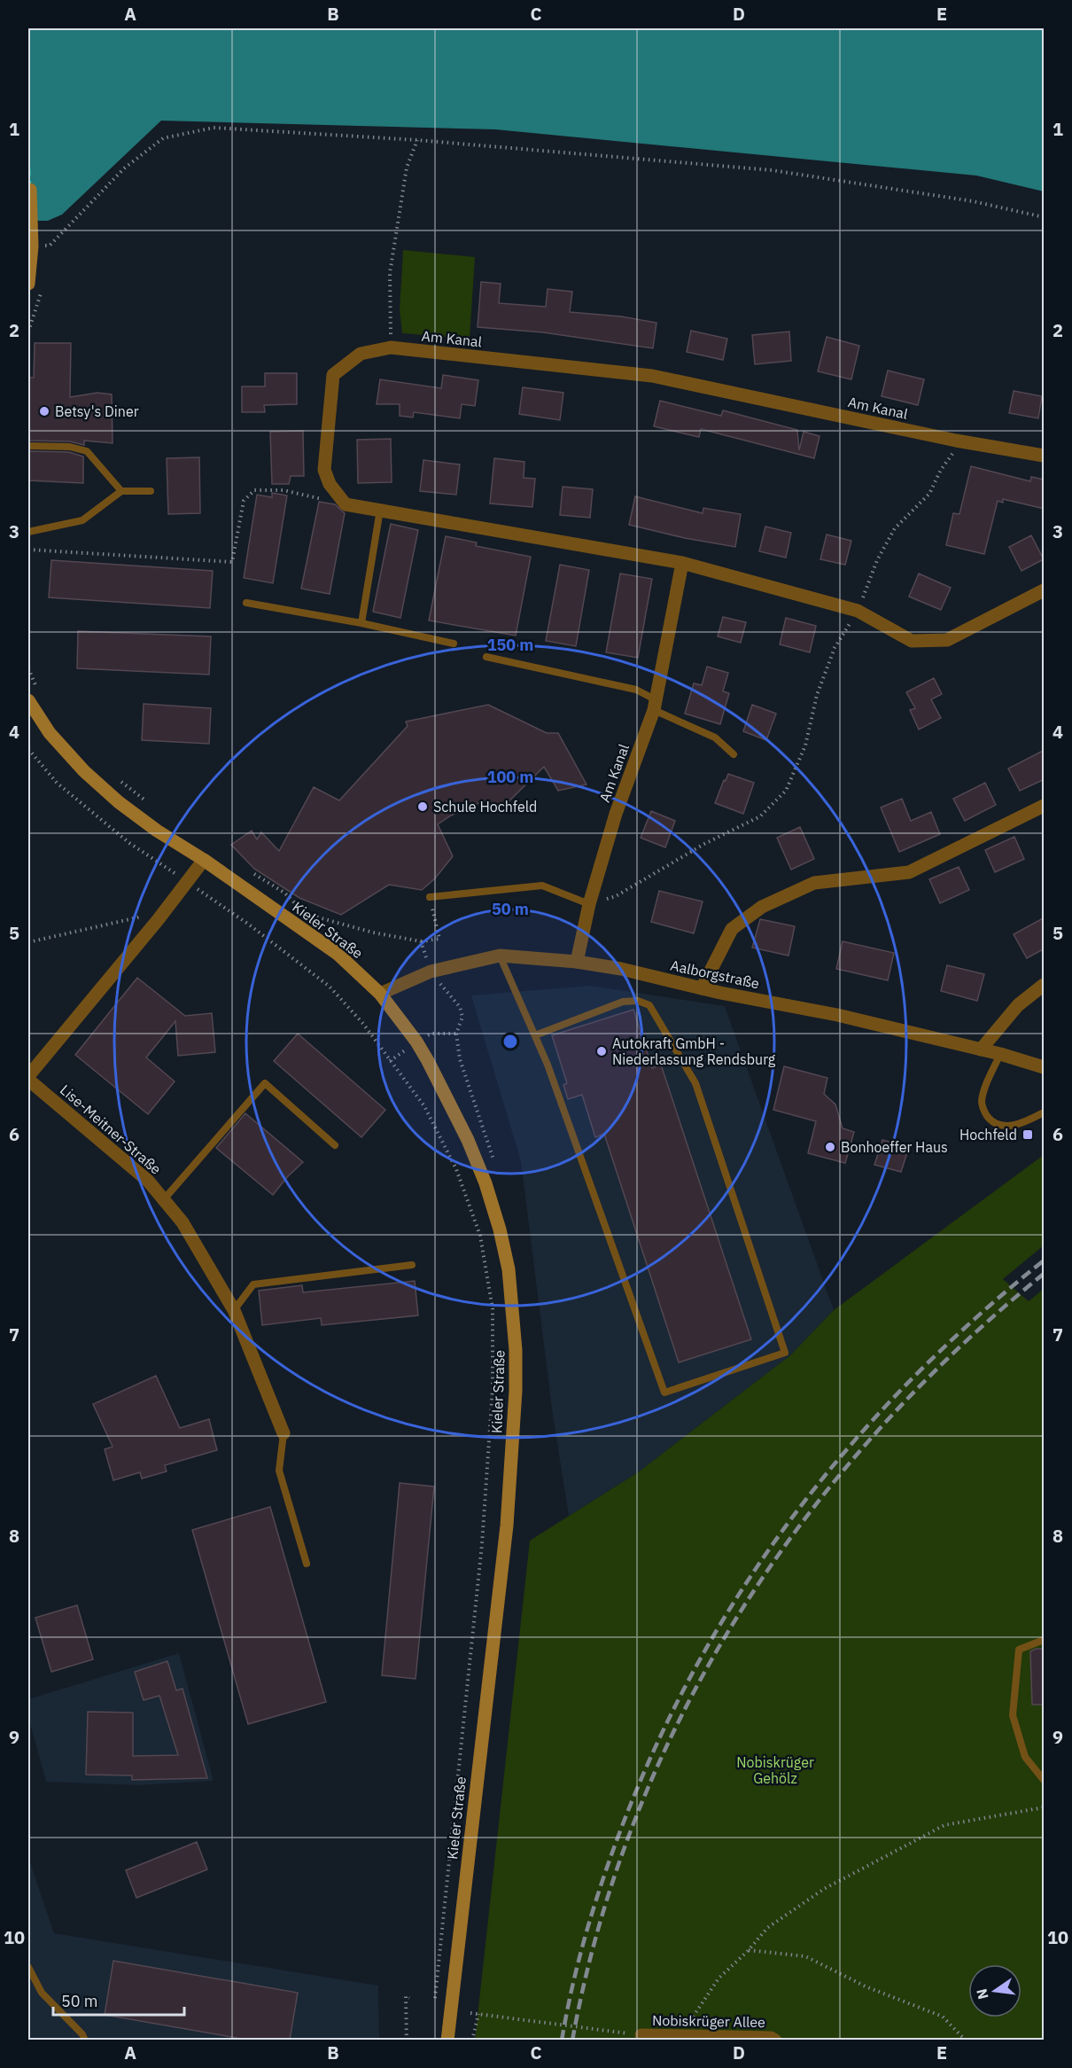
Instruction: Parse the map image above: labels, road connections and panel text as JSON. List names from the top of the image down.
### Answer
{
  "streets": {
    "main road": ["Kieler Straße"],
    "street": [
      "Am Kanal",
      "Aalborgstraße",
      "Lise-Meitner-Straße",
      "Nobiskrüger Allee"
    ]
  },
  "crossings": [
    ["Am Kanal", "Aalborgstraße"],
    ["Kieler Straße", "Aalborgstraße"]
  ],
  "parks": ["Nobiskrüger Gehölz"],
  "places": {
    "other": [
      "Betsy's Diner",
      "Schule Hochfeld",
      "Autokraft GmbH - Niederlassung Rendsburg",
      "Bonhoeffer Haus"
    ],
    "transit": ["Hochfeld"]
  },
  "scale_bar": "50 m",
  "north": "left",
  "grid": {
    "columns": [
      "A",
      "B",
      "C",
      "D",
      "E"
    ],
    "rows": [
      "1",
      "2",
      "3",
      "4",
      "5",
      "6",
      "7",
      "8",
      "9",
      "10"
    ]
  },
  "rings": ["150 m", "100 m", "50 m"]
}
